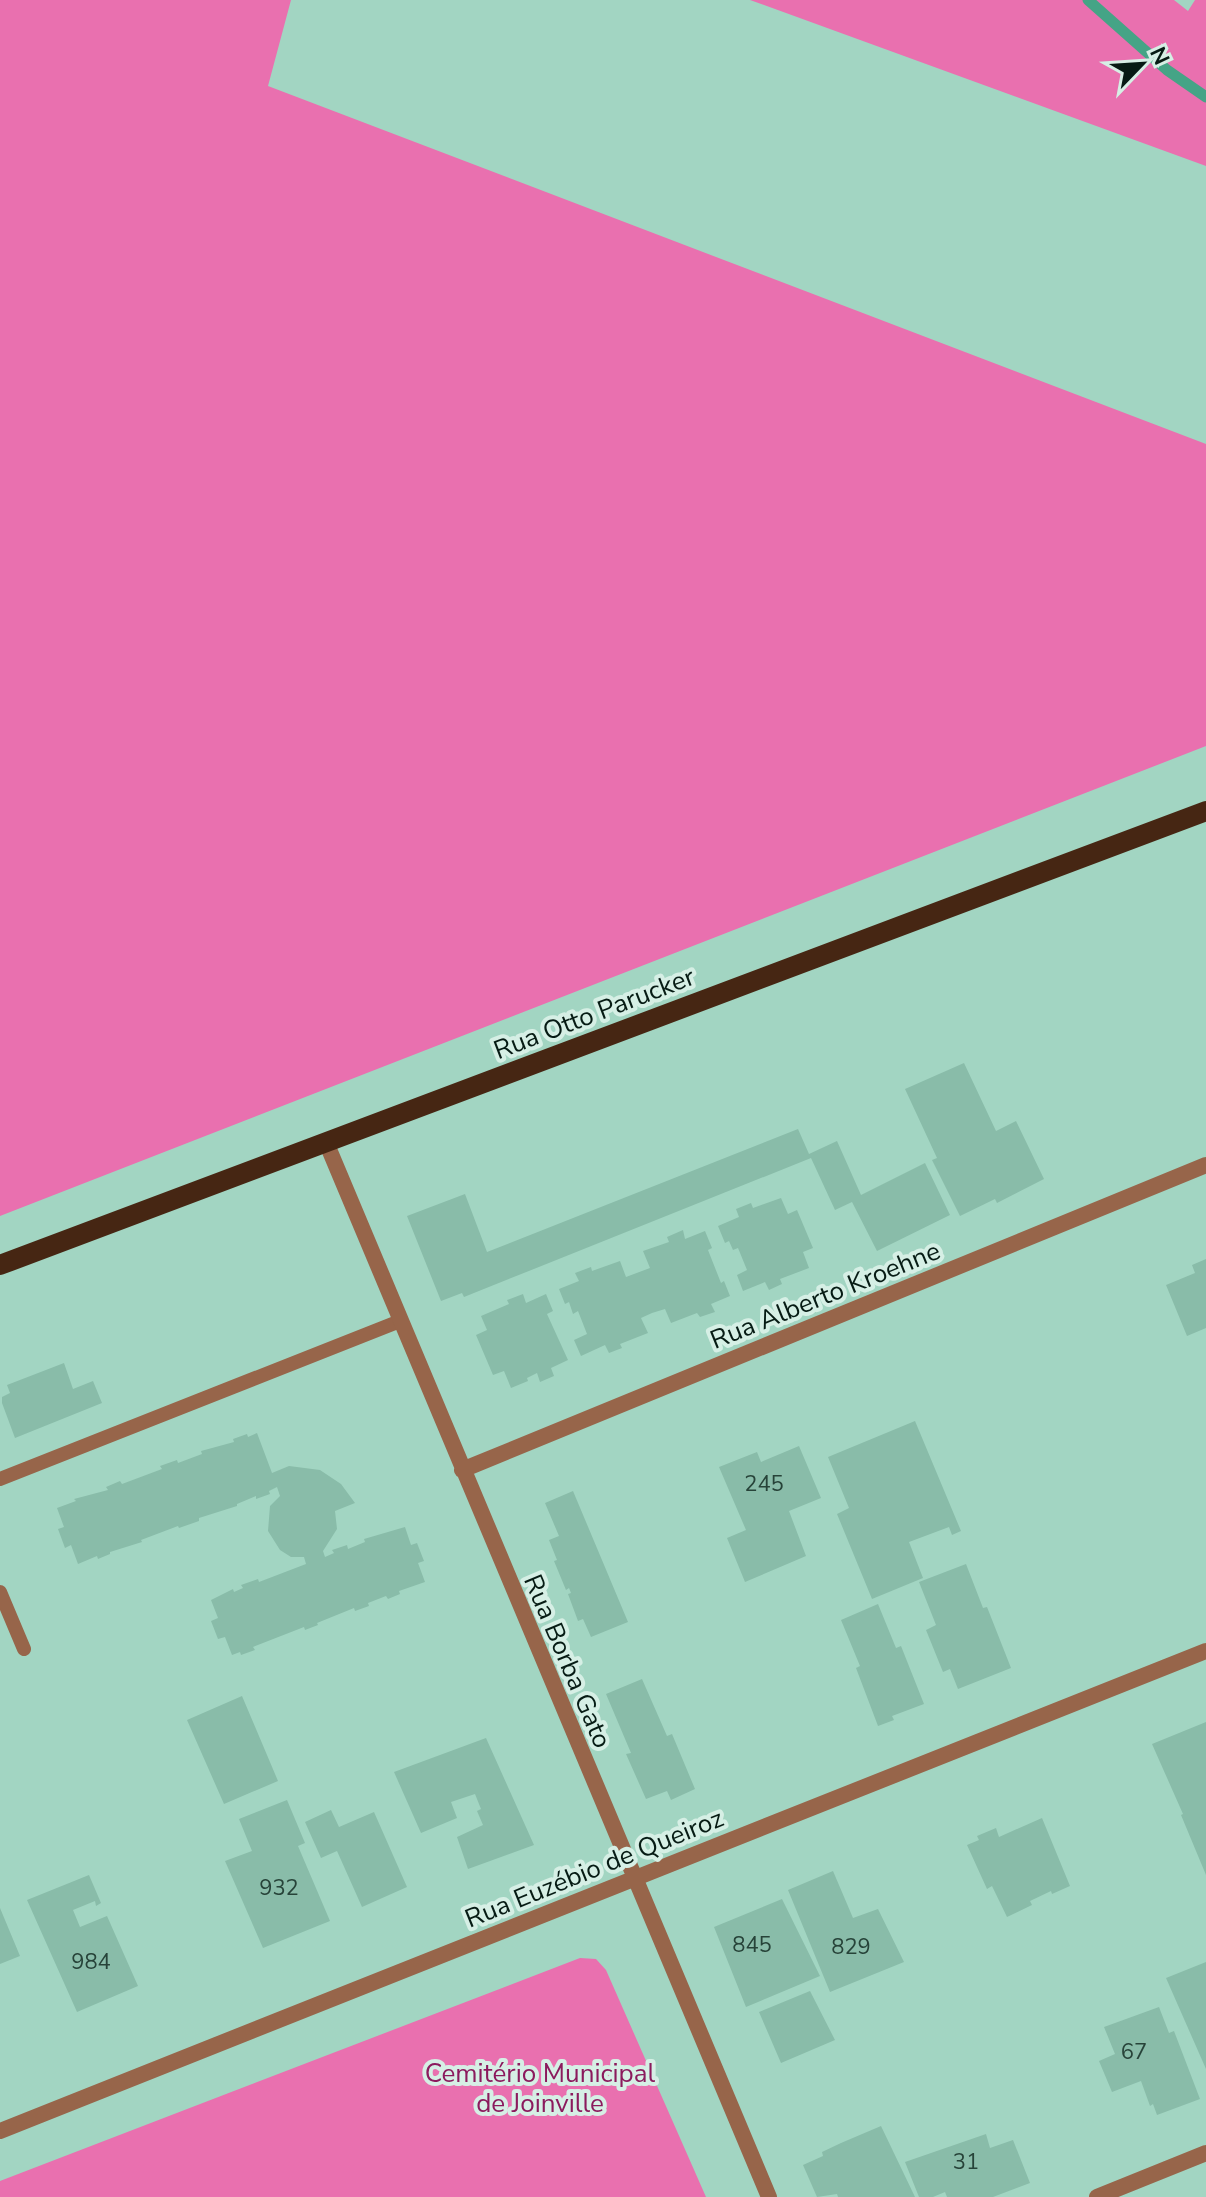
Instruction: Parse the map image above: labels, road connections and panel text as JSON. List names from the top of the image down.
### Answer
{
  "streets": {
    "main road": ["Rua Otto Parucker"],
    "street": ["Rua Alberto Kroehne", "Rua Borba Gato", "Rua Euzébio de Queiroz"]
  },
  "crossings": [
    ["Rua Otto Parucker", "Rua Borba Gato"],
    ["Rua Alberto Kroehne", "Rua Borba Gato"],
    ["Rua Borba Gato", "Rua Euzébio de Queiroz"]
  ],
  "parks": ["Cemitério Municipal de Joinville"],
  "house_numbers": [
    "245",
    "932",
    "845",
    "829",
    "984",
    "67",
    "31"
  ],
  "north": "top right"
}
